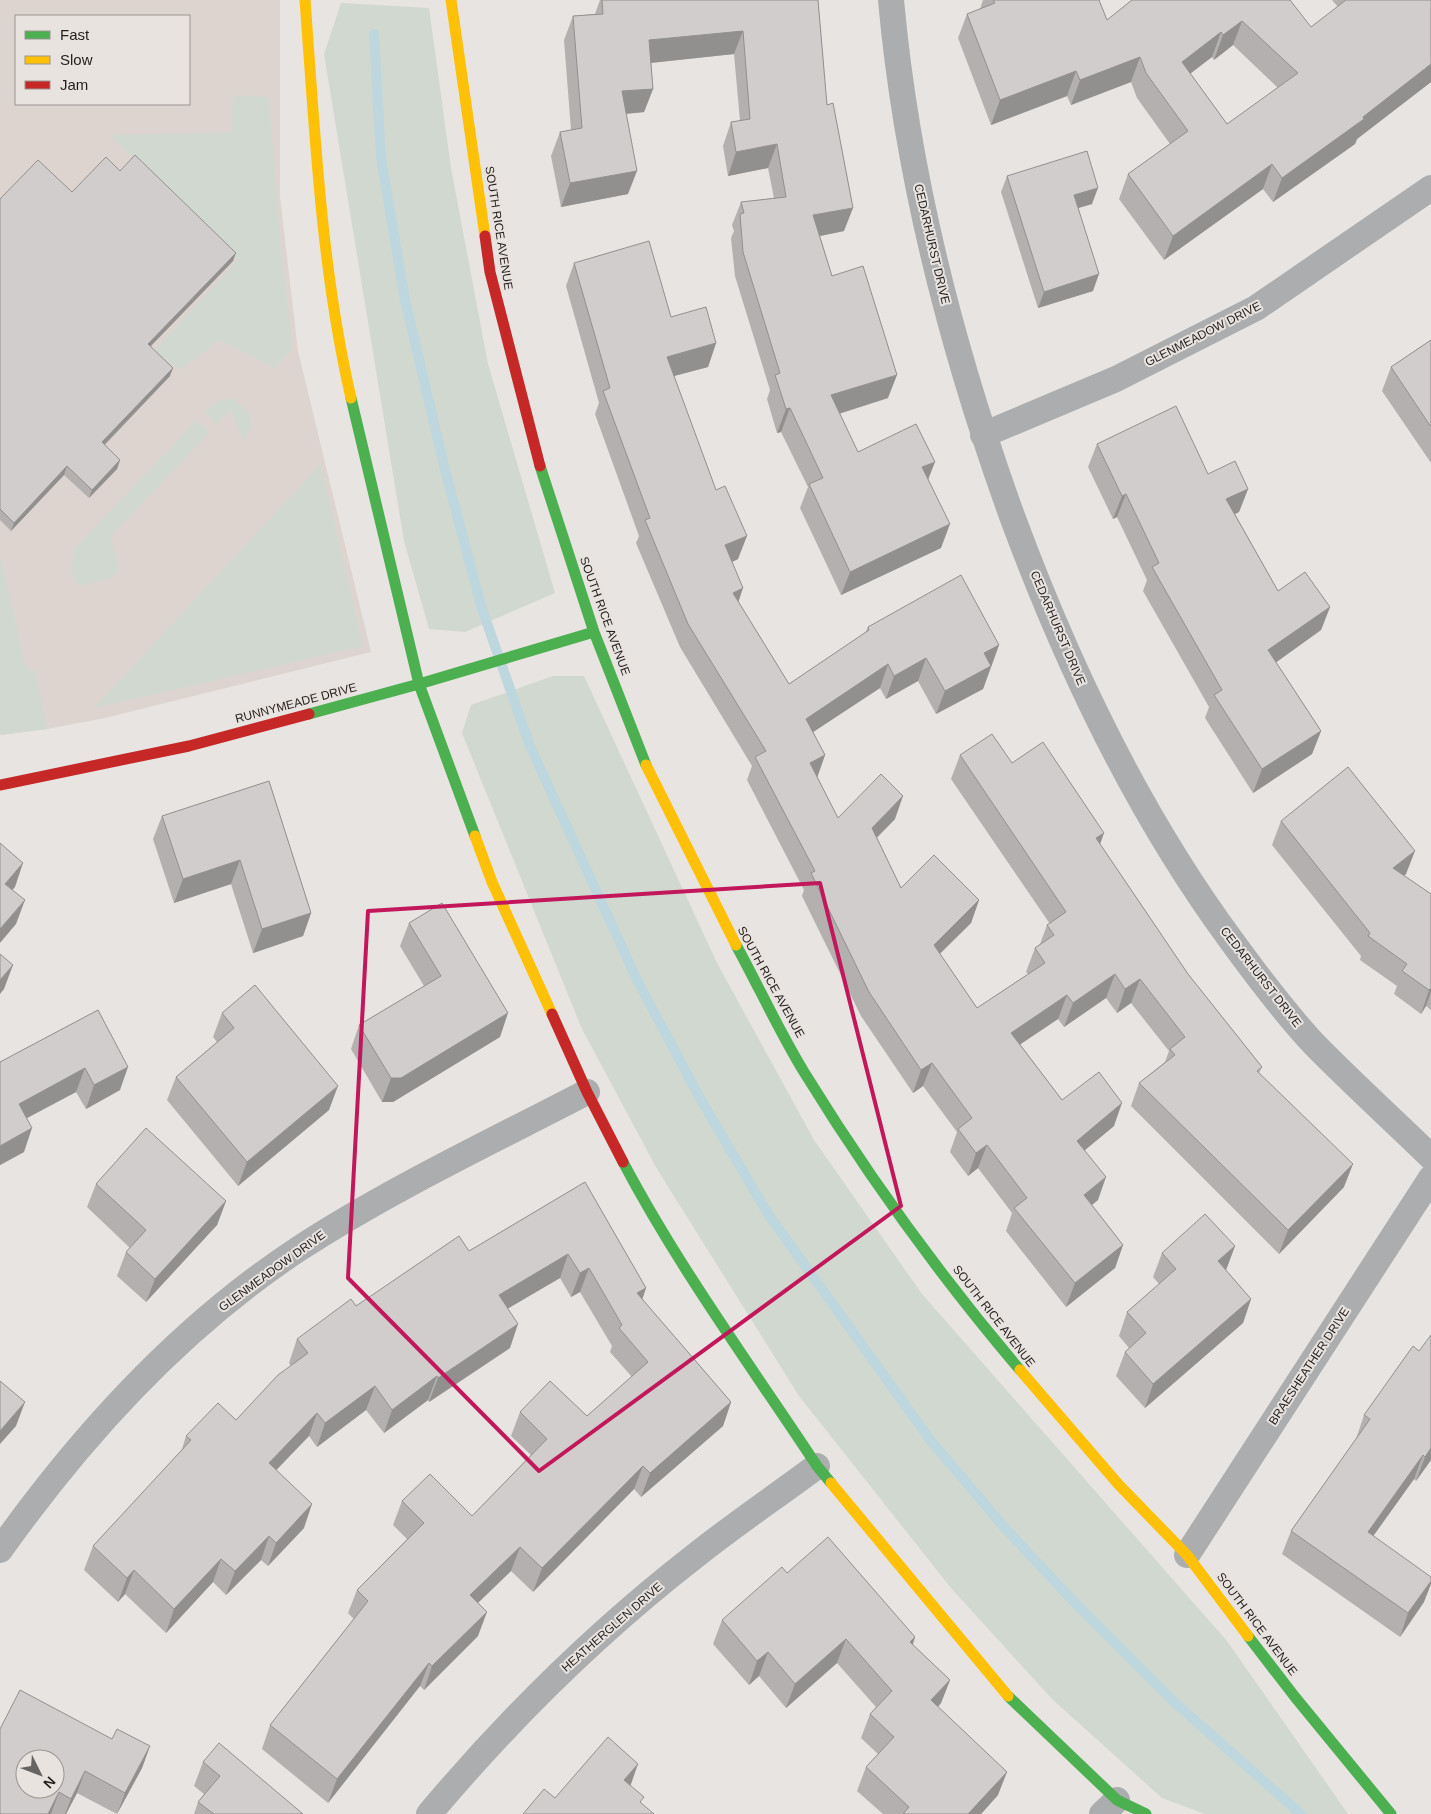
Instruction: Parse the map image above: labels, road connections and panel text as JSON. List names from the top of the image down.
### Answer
{
  "streets": {
    "street": [
      "SOUTH RICE AVENUE",
      "CEDARHURST DRIVE",
      "GLENMEADOW DRIVE",
      "RUNNYMEADE DRIVE",
      "BRAESHEATHER DRIVE",
      "HEATHERGLEN DRIVE"
    ]
  },
  "crossings": [
    ["SOUTH RICE AVENUE", "RUNNYMEADE DRIVE"],
    ["SOUTH RICE AVENUE", "BRAESHEATHER DRIVE"],
    ["CEDARHURST DRIVE", "GLENMEADOW DRIVE"]
  ],
  "legend": ["Fast", "Slow", "Jam"],
  "north": "bottom right"
}
